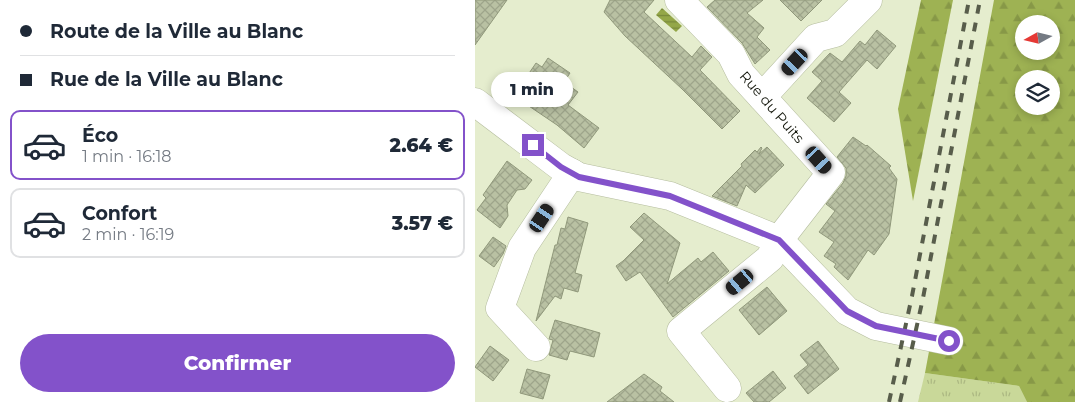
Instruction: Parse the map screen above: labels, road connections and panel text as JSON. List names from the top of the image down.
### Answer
{
  "streets": {
    "street": ["Rue du Puits"]
  },
  "north": "left",
  "page": {
    "banner": ["Route de la Ville au Blanc", "Rue de la Ville au Blanc"],
    "bubble": "1 min",
    "list": [
      {
        "name": "Éco",
        "note": "1 min · 16:18",
        "value": "2.64 €"
      },
      {
        "name": "Confort",
        "note": "2 min · 16:19",
        "value": "3.57 €"
      }
    ],
    "buttons": "Confirmer"
  }
}
